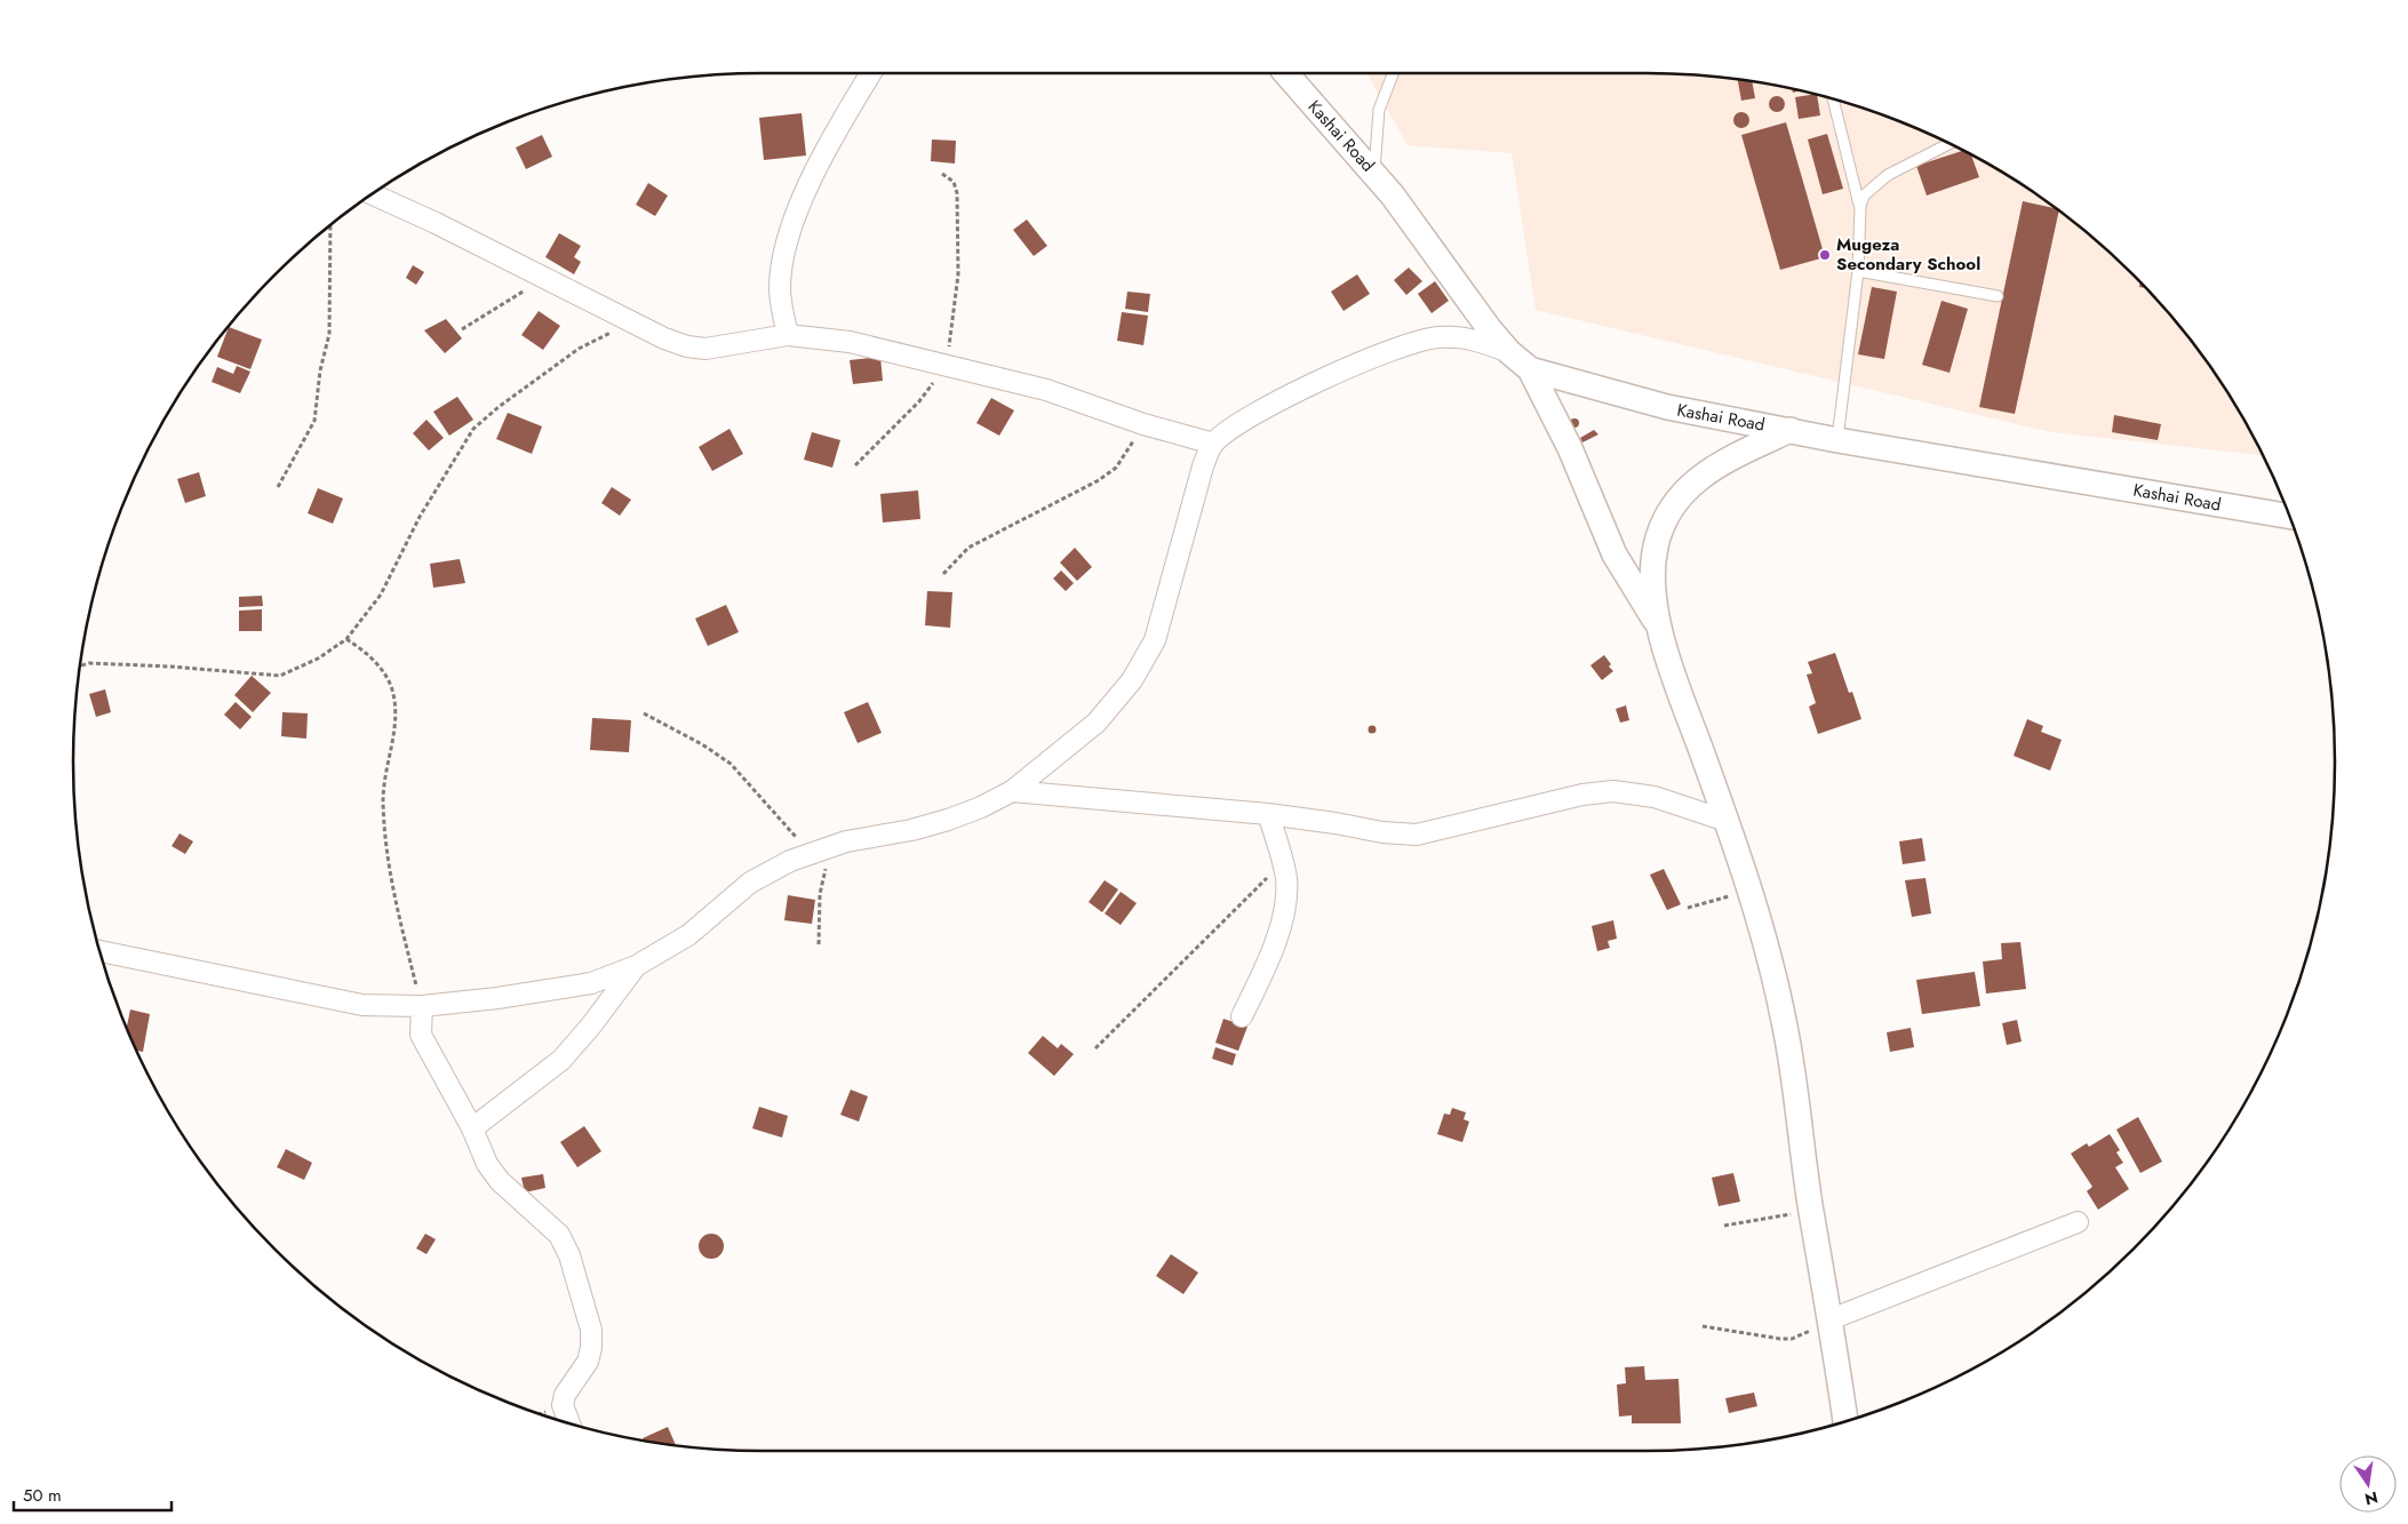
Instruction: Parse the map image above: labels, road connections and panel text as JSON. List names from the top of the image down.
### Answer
{
  "streets": {
    "street": ["Kashai Road"]
  },
  "places": ["Mugeza Secondary School"],
  "scale_bar": "50 m",
  "north": "bottom"
}
